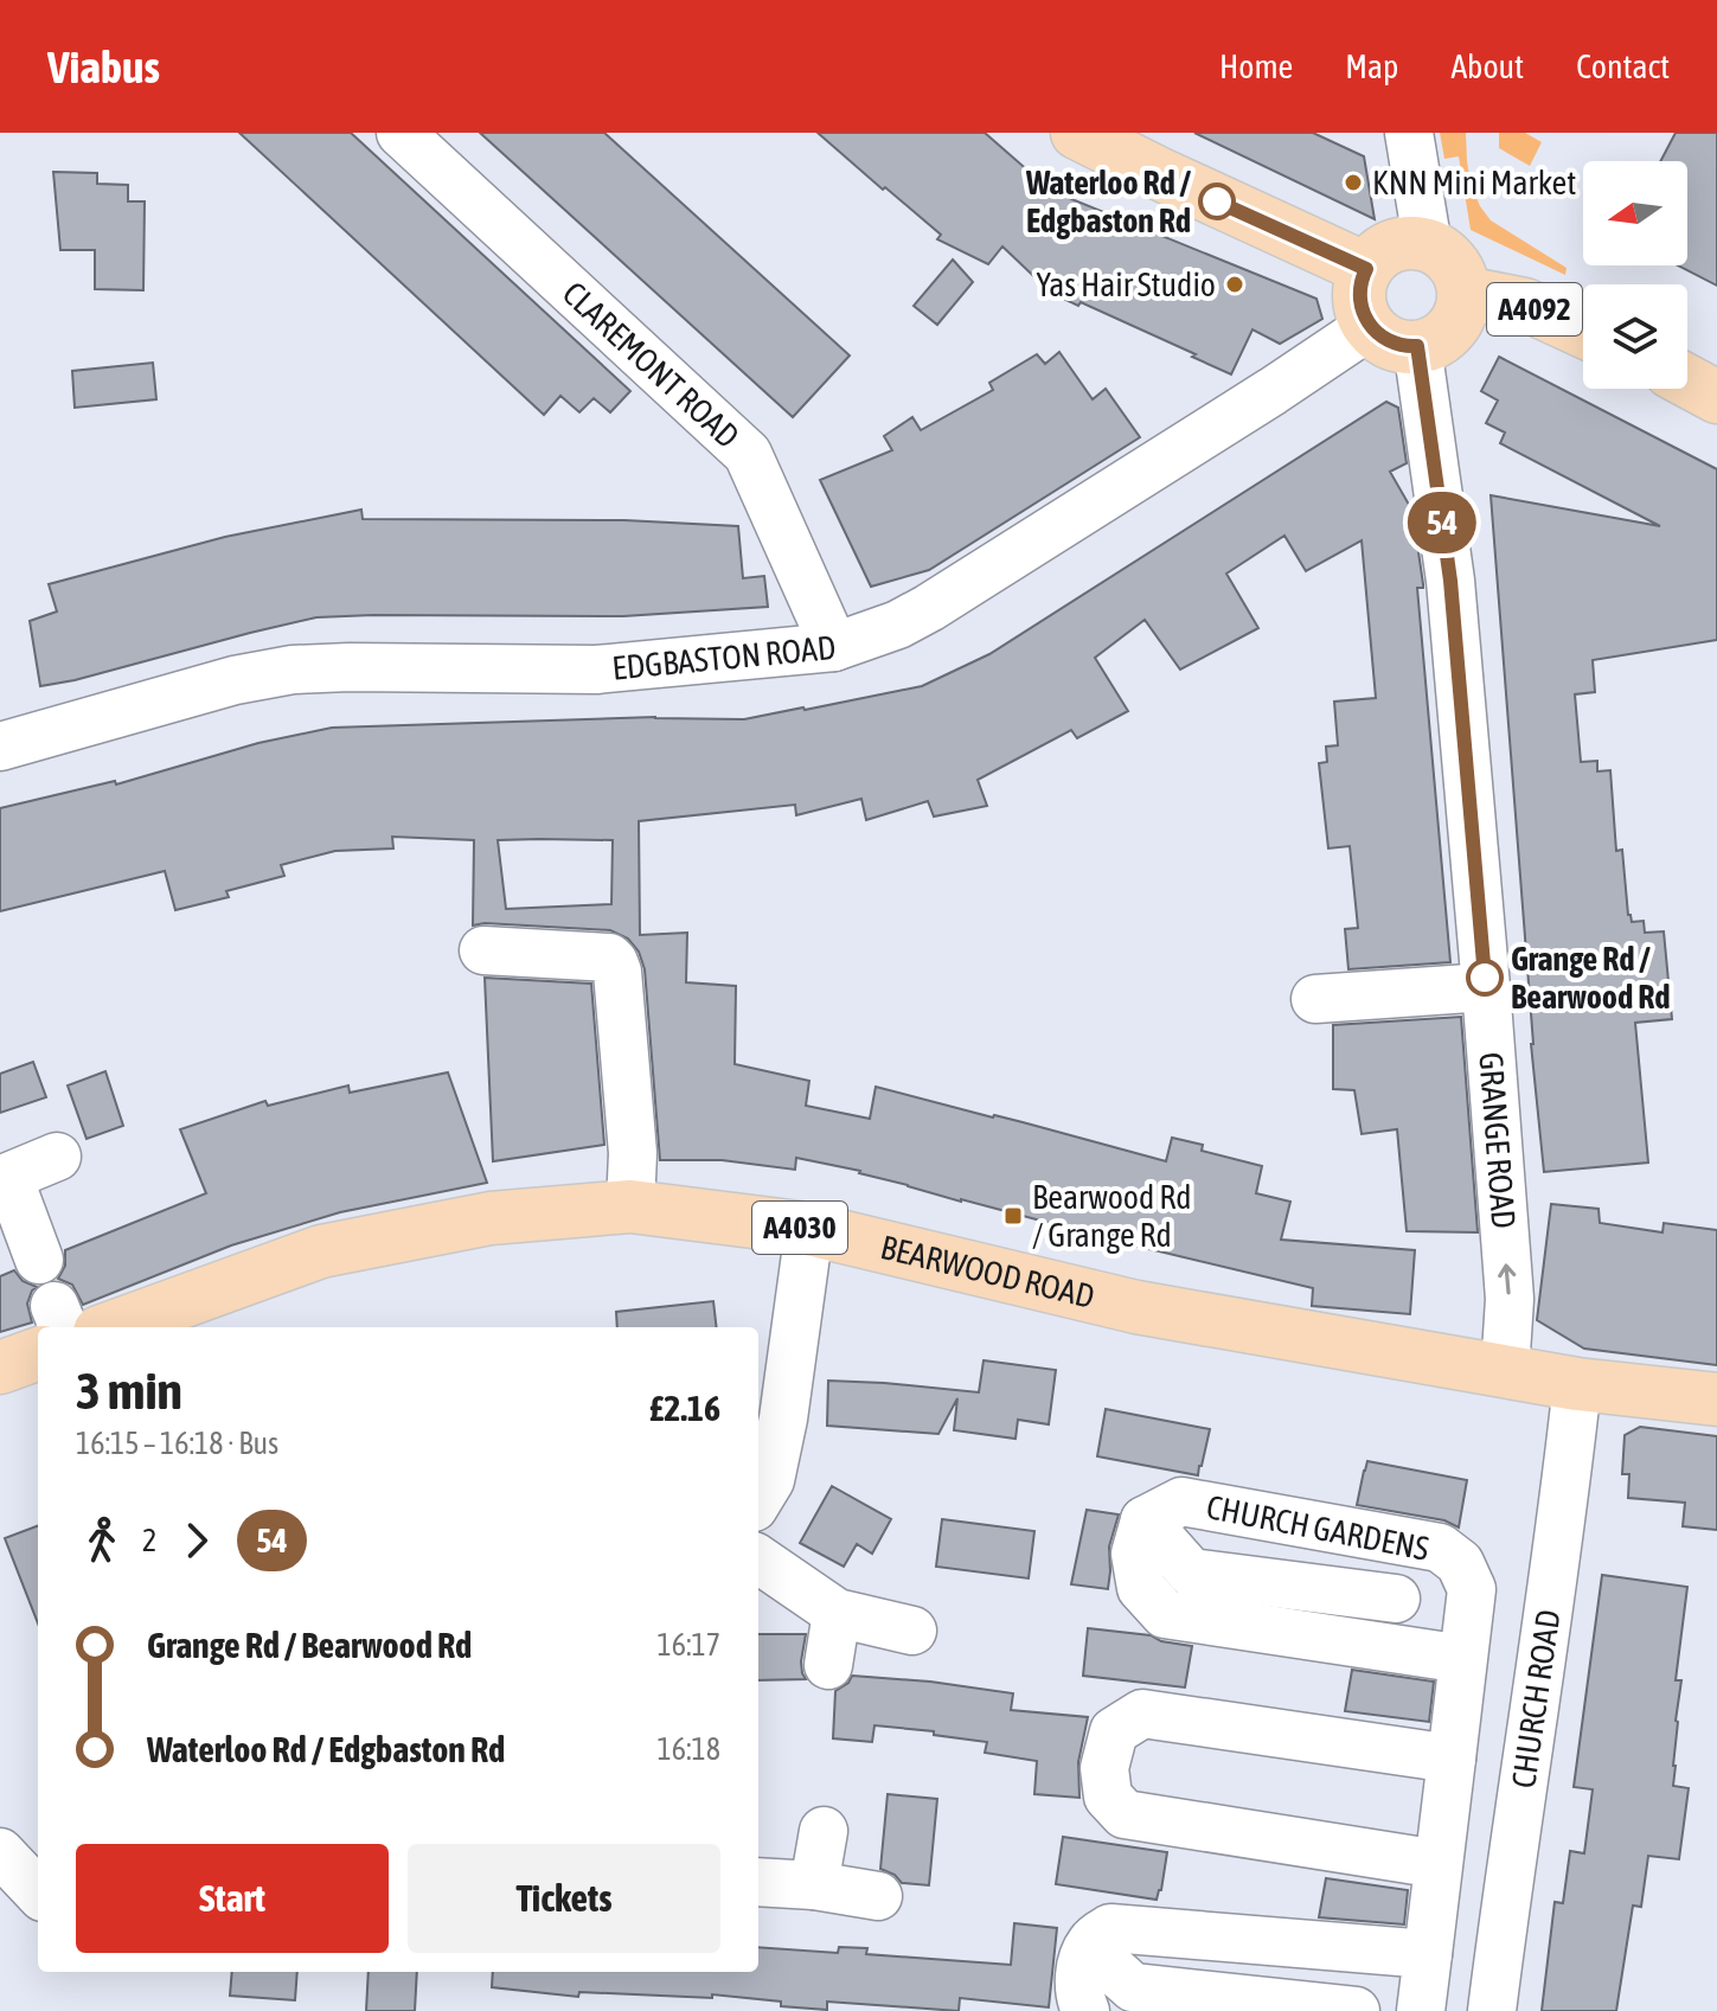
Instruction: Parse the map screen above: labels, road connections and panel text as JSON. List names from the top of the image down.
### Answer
{
  "streets": {
    "main road": ["A4092", "A4030", "BEARWOOD ROAD"],
    "street": [
      "CLAREMONT ROAD",
      "EDGBASTON ROAD",
      "GRANGE ROAD",
      "CHURCH GARDENS",
      "CHURCH ROAD"
    ]
  },
  "crossings": [
    ["A4092", "EDGBASTON ROAD"],
    ["A4092", "GRANGE ROAD"],
    ["CLAREMONT ROAD", "EDGBASTON ROAD"],
    ["EDGBASTON ROAD", "GRANGE ROAD"],
    ["GRANGE ROAD", "BEARWOOD ROAD"],
    ["BEARWOOD ROAD", "CHURCH ROAD"]
  ],
  "one_way": ["GRANGE ROAD"],
  "places": {
    "other": [
      "KNN Mini Market",
      "Waterloo Rd / Edgbaston Rd",
      "Yas Hair Studio",
      "Grange Rd / Bearwood Rd"
    ],
    "transit": ["Bearwood Rd / Grange Rd"]
  },
  "lines": ["bus line 54"],
  "north": "left",
  "page": {
    "header": "Viabus",
    "nav": [
      "Home",
      "Map",
      "About",
      "Contact"
    ],
    "on_map": "54",
    "heading": ["3 min", "16:15 – 16:18 · Bus", "£2.16"],
    "legs": ["2", "54"],
    "list": [
      {
        "name": "Grange Rd / Bearwood Rd",
        "value": "16:17"
      },
      {
        "name": "Waterloo Rd / Edgbaston Rd",
        "value": "16:18"
      }
    ],
    "buttons": ["Start", "Tickets"]
  }
}
